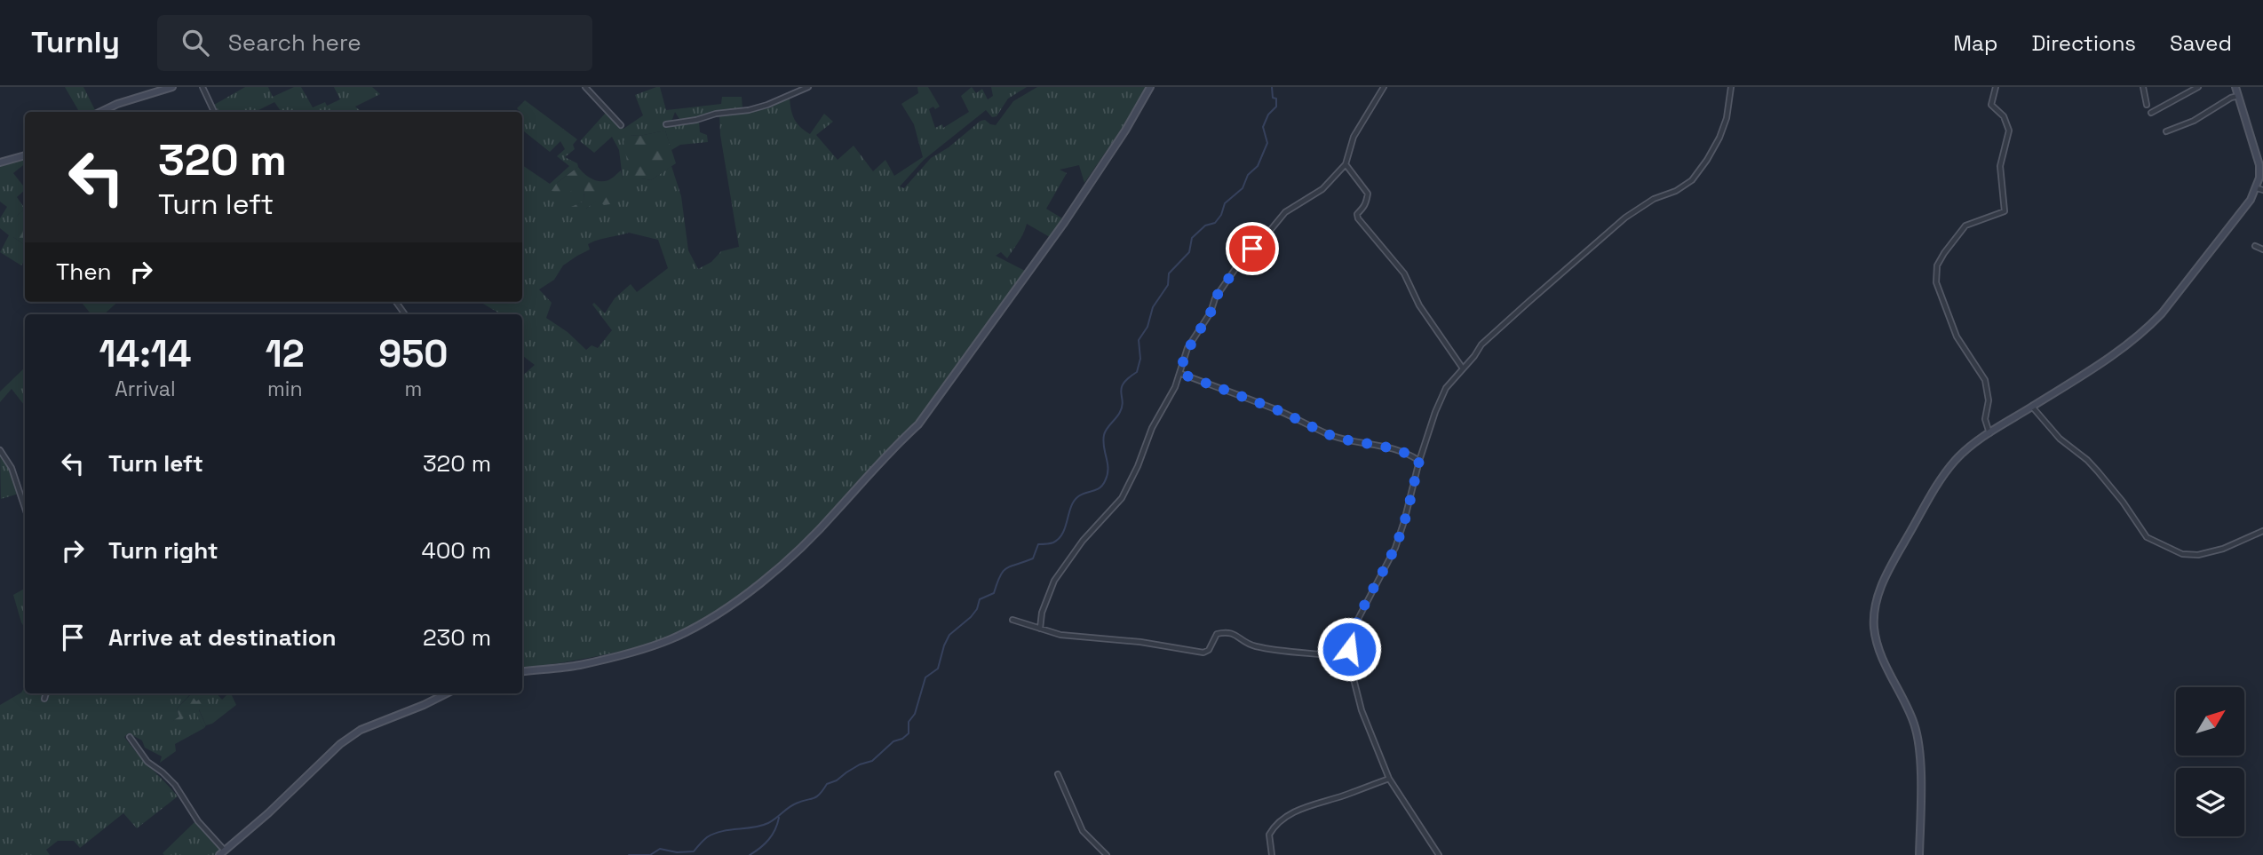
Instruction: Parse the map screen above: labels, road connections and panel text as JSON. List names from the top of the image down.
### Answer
{
  "north": "top right",
  "page": {
    "header": "Turnly",
    "search": "Search here",
    "nav": ["Map", "Directions", "Saved"],
    "turn": ["320 m", "Turn left"],
    "then": "Then",
    "eta": [
      "14:14",
      "Arrival",
      "12",
      "min",
      "950",
      "m"
    ],
    "list": [
      {
        "name": "Turn left",
        "value": "320 m"
      },
      {
        "name": "Turn right",
        "value": "400 m"
      },
      {
        "name": "Arrive at destination",
        "value": "230 m"
      }
    ]
  }
}
